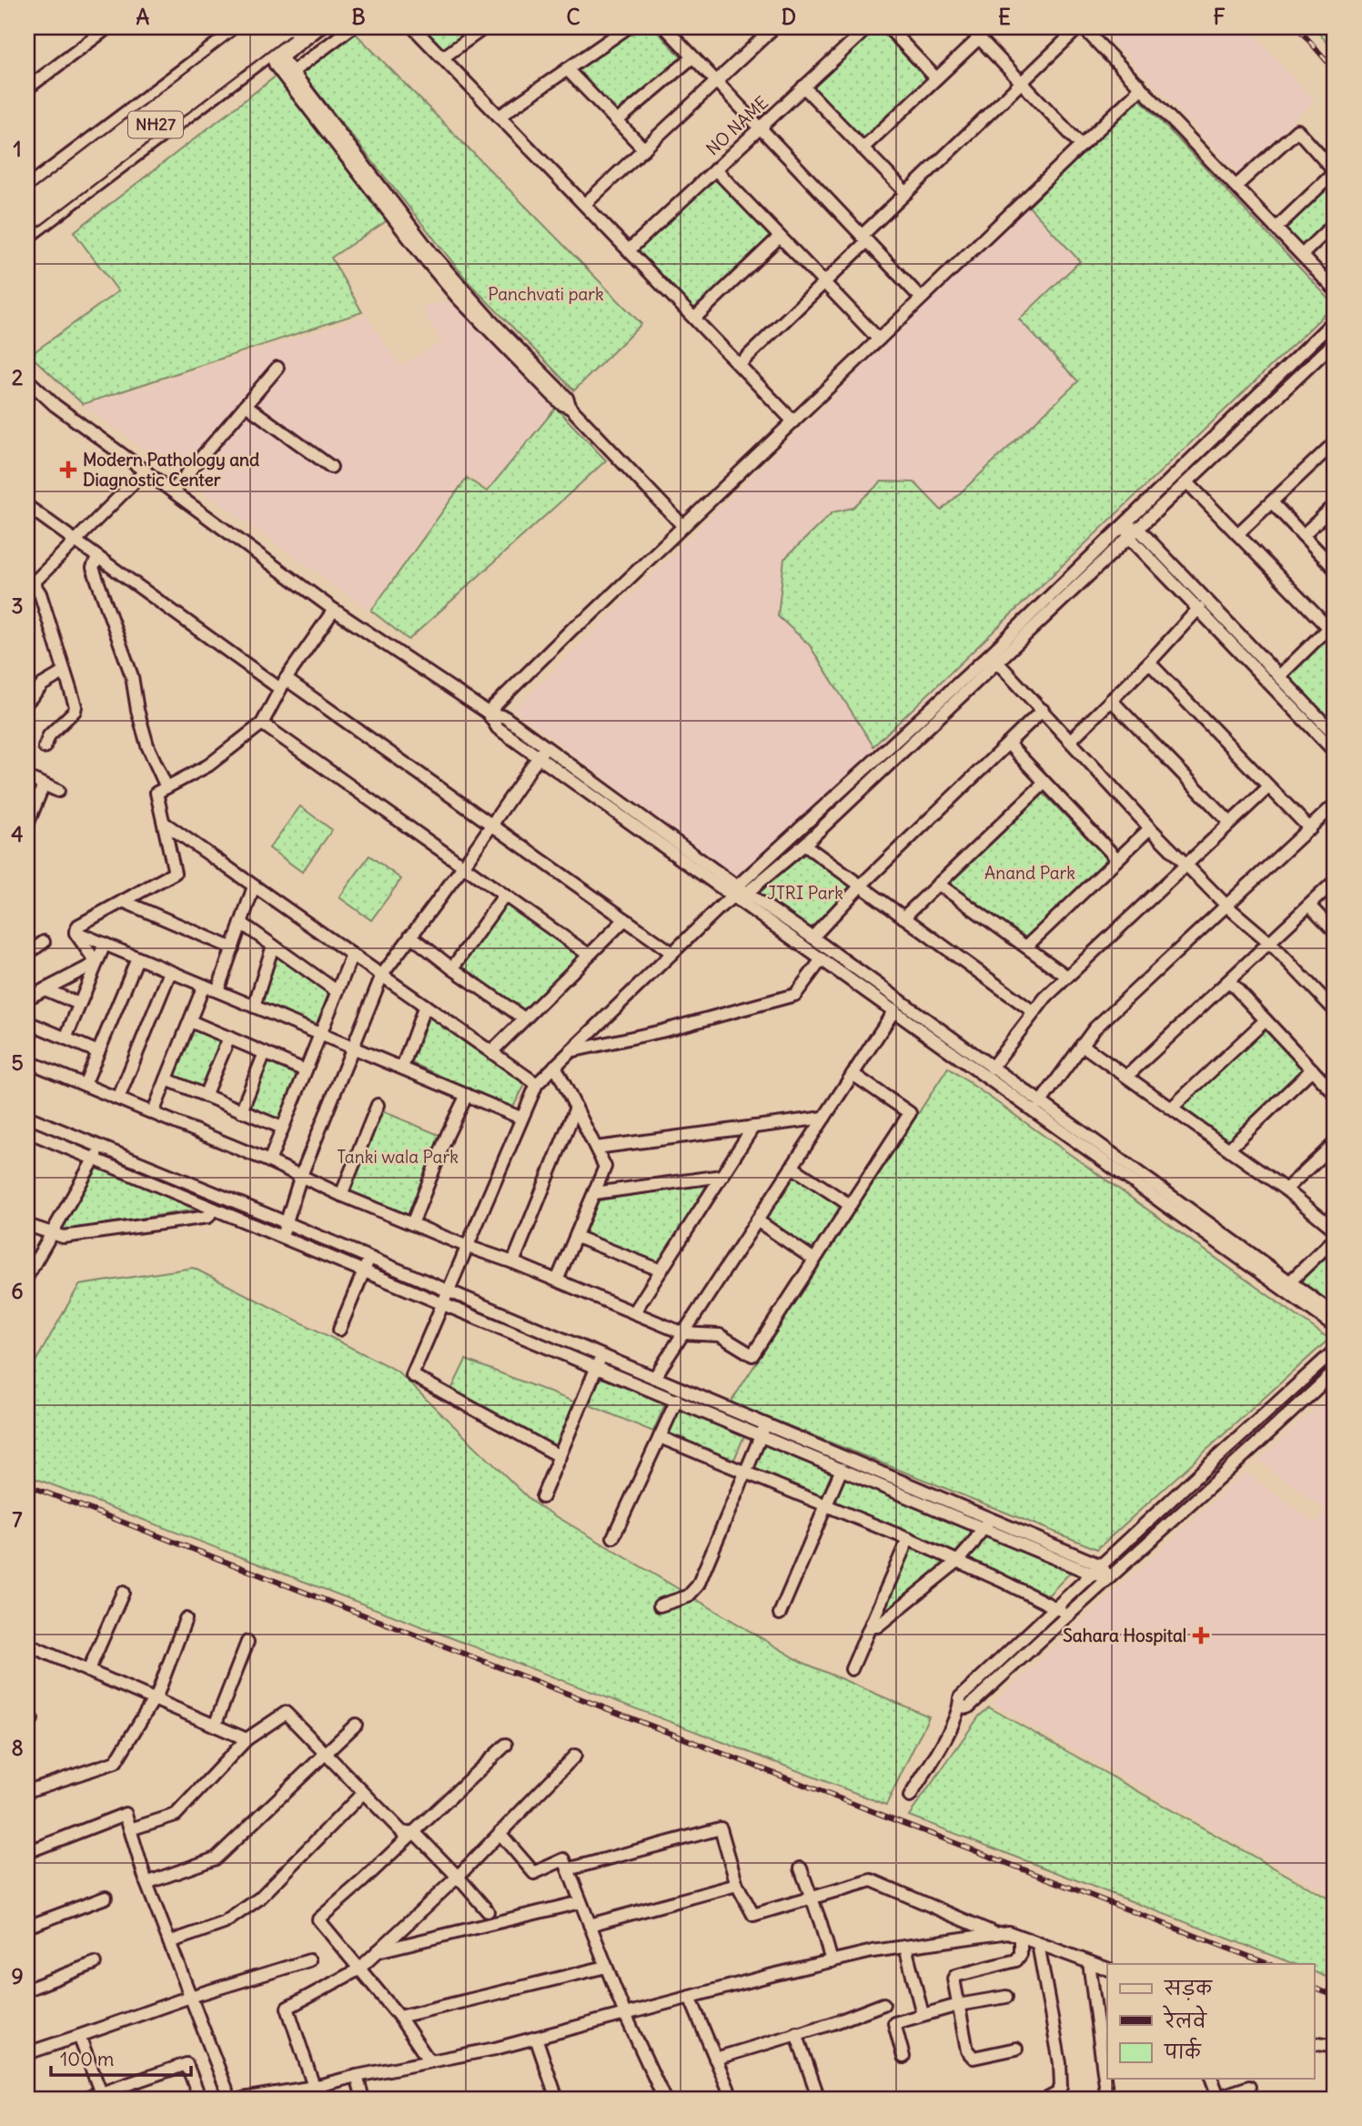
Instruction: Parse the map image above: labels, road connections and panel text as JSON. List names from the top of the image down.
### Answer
{
  "streets": {
    "highway": ["NH27"],
    "street": ["NO NAME"]
  },
  "parks": [
    "Panchvati park",
    "Anand Park",
    "JTRI Park",
    "Tanki wala Park"
  ],
  "places": {
    "health": ["Modern Pathology and Diagnostic Center", "Sahara Hospital"]
  },
  "legend": ["सड़क", "रेलवे", "पार्क"],
  "scale_bar": "100 m",
  "grid": {
    "columns": [
      "A",
      "B",
      "C",
      "D",
      "E",
      "F"
    ],
    "rows": [
      "1",
      "2",
      "3",
      "4",
      "5",
      "6",
      "7",
      "8",
      "9"
    ]
  }
}
